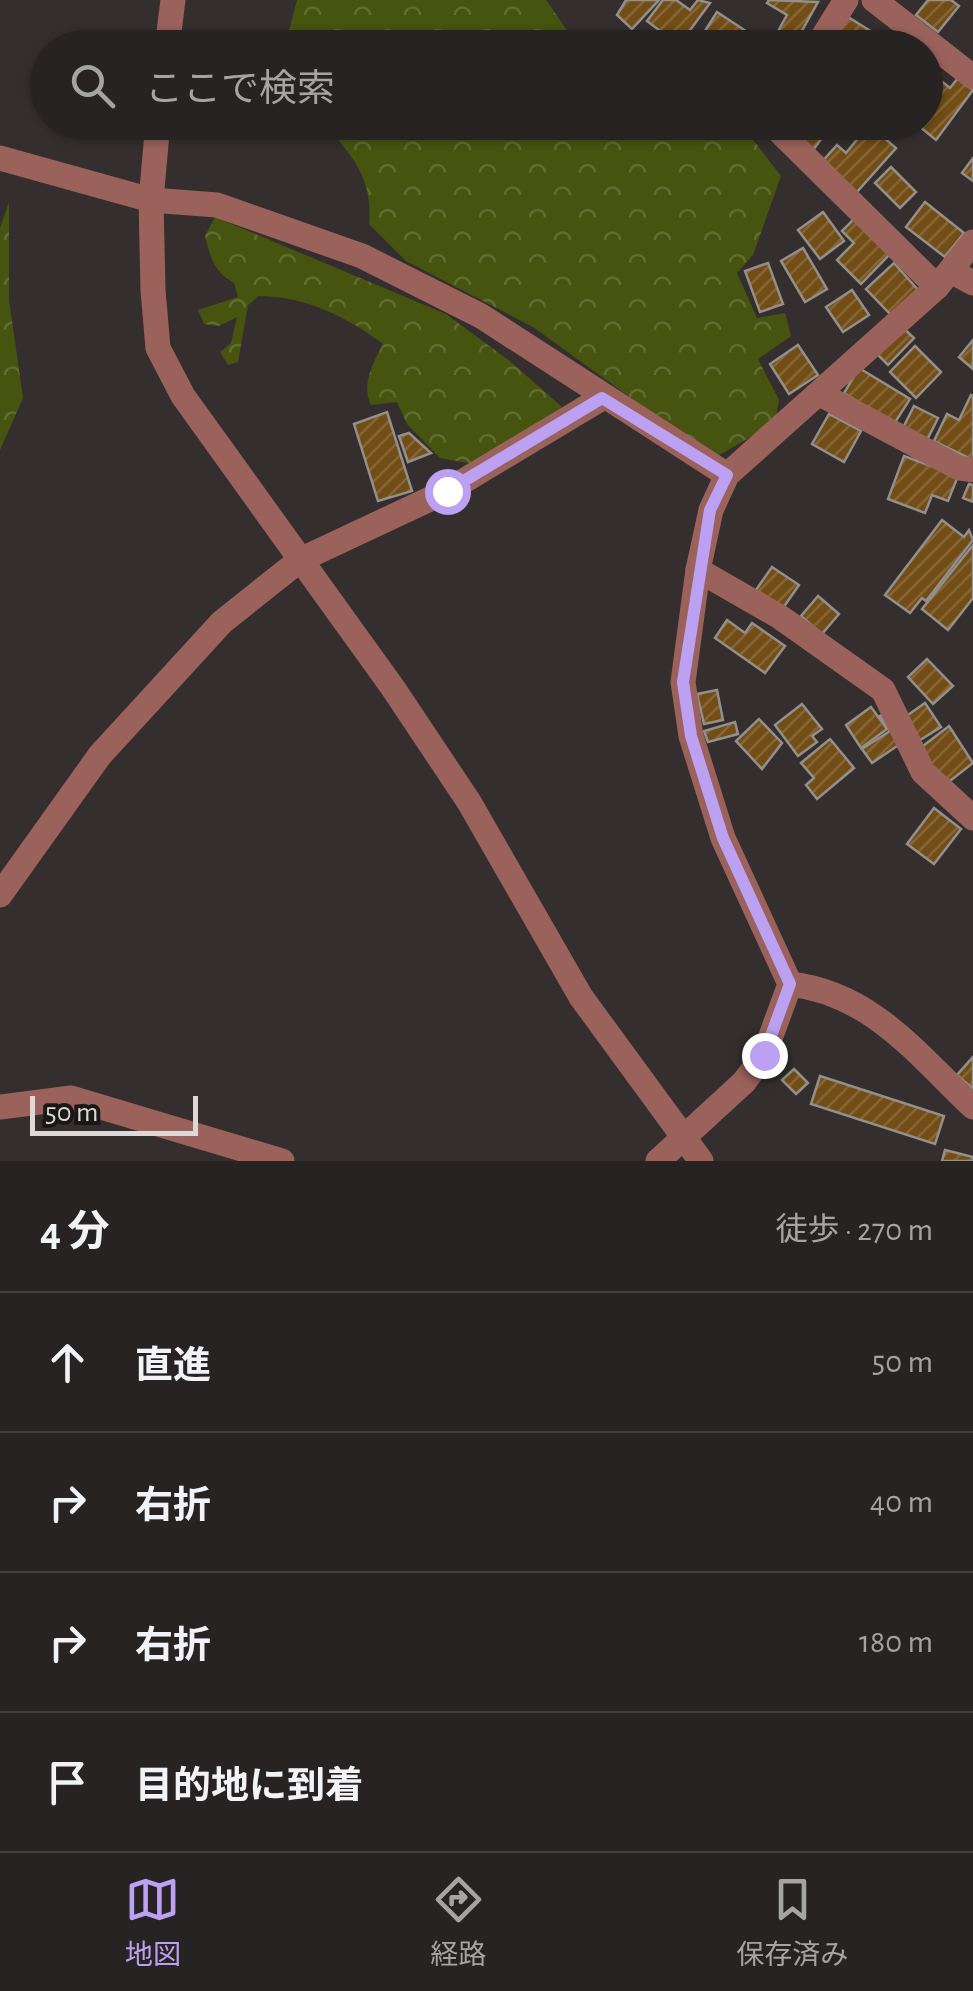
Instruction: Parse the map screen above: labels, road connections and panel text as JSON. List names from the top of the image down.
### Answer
{
  "scale_bar": "50 m",
  "page": {
    "search": "ここで検索",
    "scale": "50 m",
    "heading": ["4 分", "徒歩 · 270 m"],
    "list": [
      ["直進", "50 m"],
      ["右折", "40 m"],
      ["右折", "180 m"],
      "目的地に到着"
    ],
    "nav": ["地図", "経路", "保存済み"]
  }
}
